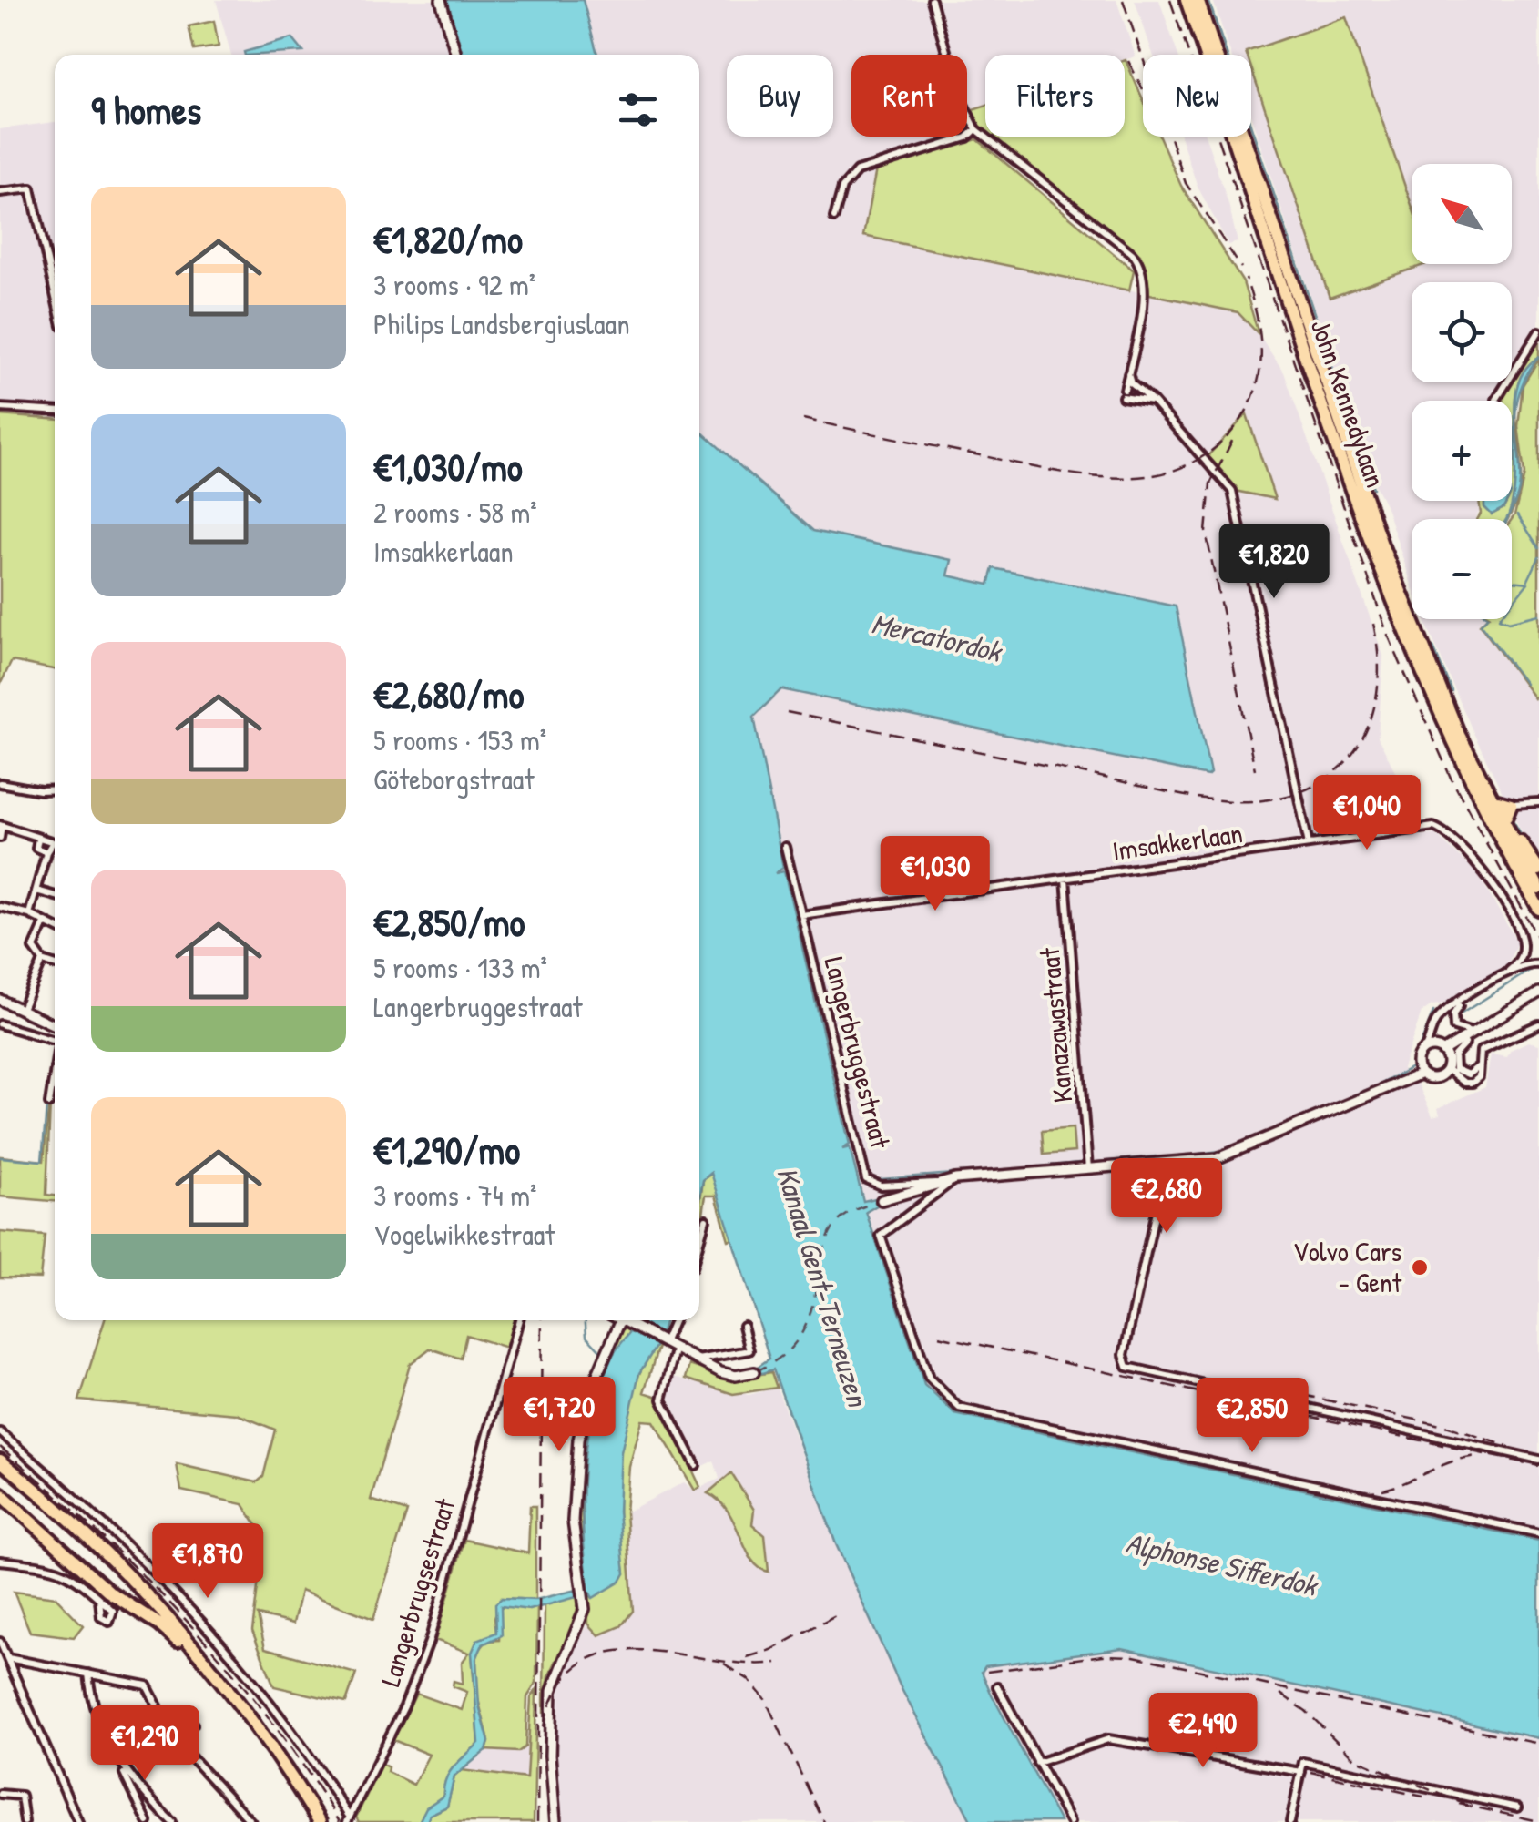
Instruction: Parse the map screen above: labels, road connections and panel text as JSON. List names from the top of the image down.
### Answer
{
  "streets": {
    "highway": ["John Kennedylaan"],
    "main road": ["Langerbruggestraat"],
    "street": ["Imsakkerlaan", "Kanazawastraat", "Langerbrugsestraat"]
  },
  "crossings": [
    ["Imsakkerlaan", "Kanazawastraat"],
    ["Imsakkerlaan", "Langerbruggestraat"],
    ["Kanazawastraat", "Langerbruggestraat"]
  ],
  "water": ["Mercatordok", "Kanaal Gent-Terneuzen", "Alphonse Sifferdok"],
  "places": ["Volvo Cars - Gent"],
  "north": "top left",
  "page": {
    "chip": [
      "Buy",
      "Rent",
      "Filters",
      "New"
    ],
    "heading": "9 homes",
    "map_buttons": ["+", "−"],
    "list": [
      {
        "name": "€1,820/mo",
        "note": "3 rooms · 92 m² · Philips Landsbergiuslaan"
      },
      {
        "name": "€1,030/mo",
        "note": "2 rooms · 58 m² · Imsakkerlaan"
      },
      {
        "name": "€2,680/mo",
        "note": "5 rooms · 153 m² · Göteborgstraat"
      },
      {
        "name": "€2,850/mo",
        "note": "5 rooms · 133 m² · Langerbruggestraat"
      },
      {
        "name": "€1,290/mo",
        "note": "3 rooms · 74 m² · Vogelwikkestraat"
      }
    ],
    "price": [
      "€1,820",
      "€1,040",
      "€1,030",
      "€2,680",
      "€1,720",
      "€2,850",
      "€1,870",
      "€2,490",
      "€1,290"
    ]
  }
}
